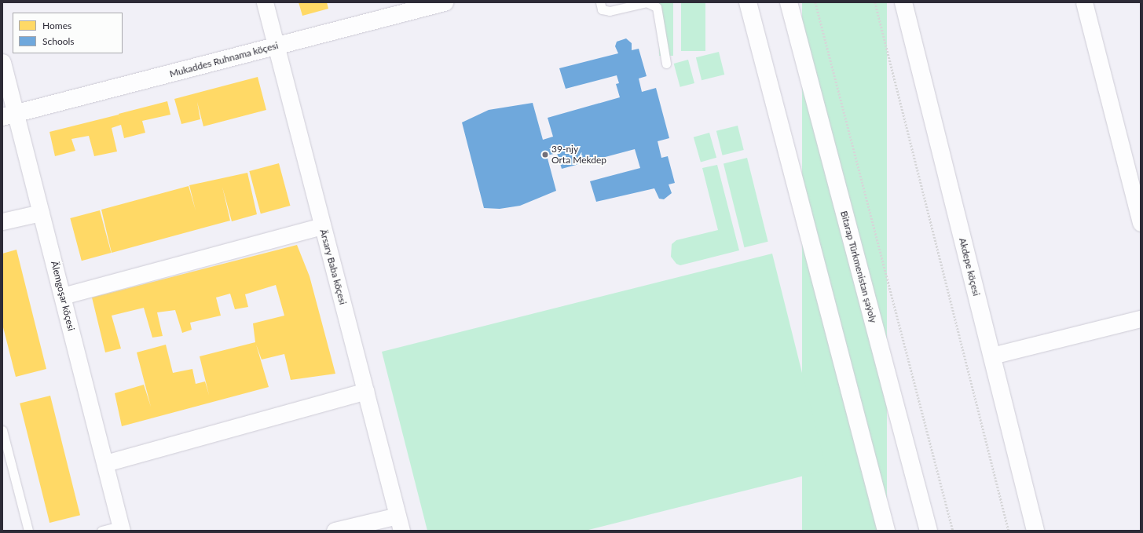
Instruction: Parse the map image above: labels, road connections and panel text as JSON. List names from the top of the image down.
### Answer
{
  "streets": {
    "main road": ["Mukaddes Ruhnama köçesi", "Bitarap Türkmenistan şaýoly", "Akdepe köçesi"],
    "street": ["Ärsary Baba köçesi", "Älemgoşar köçesi"]
  },
  "crossings": [
    ["Mukaddes Ruhnama köçesi", "Ärsary Baba köçesi"],
    ["Mukaddes Ruhnama köçesi", "Älemgoşar köçesi"]
  ],
  "places": ["39-njy Orta Mekdep"],
  "legend": ["Homes", "Schools"]
}
